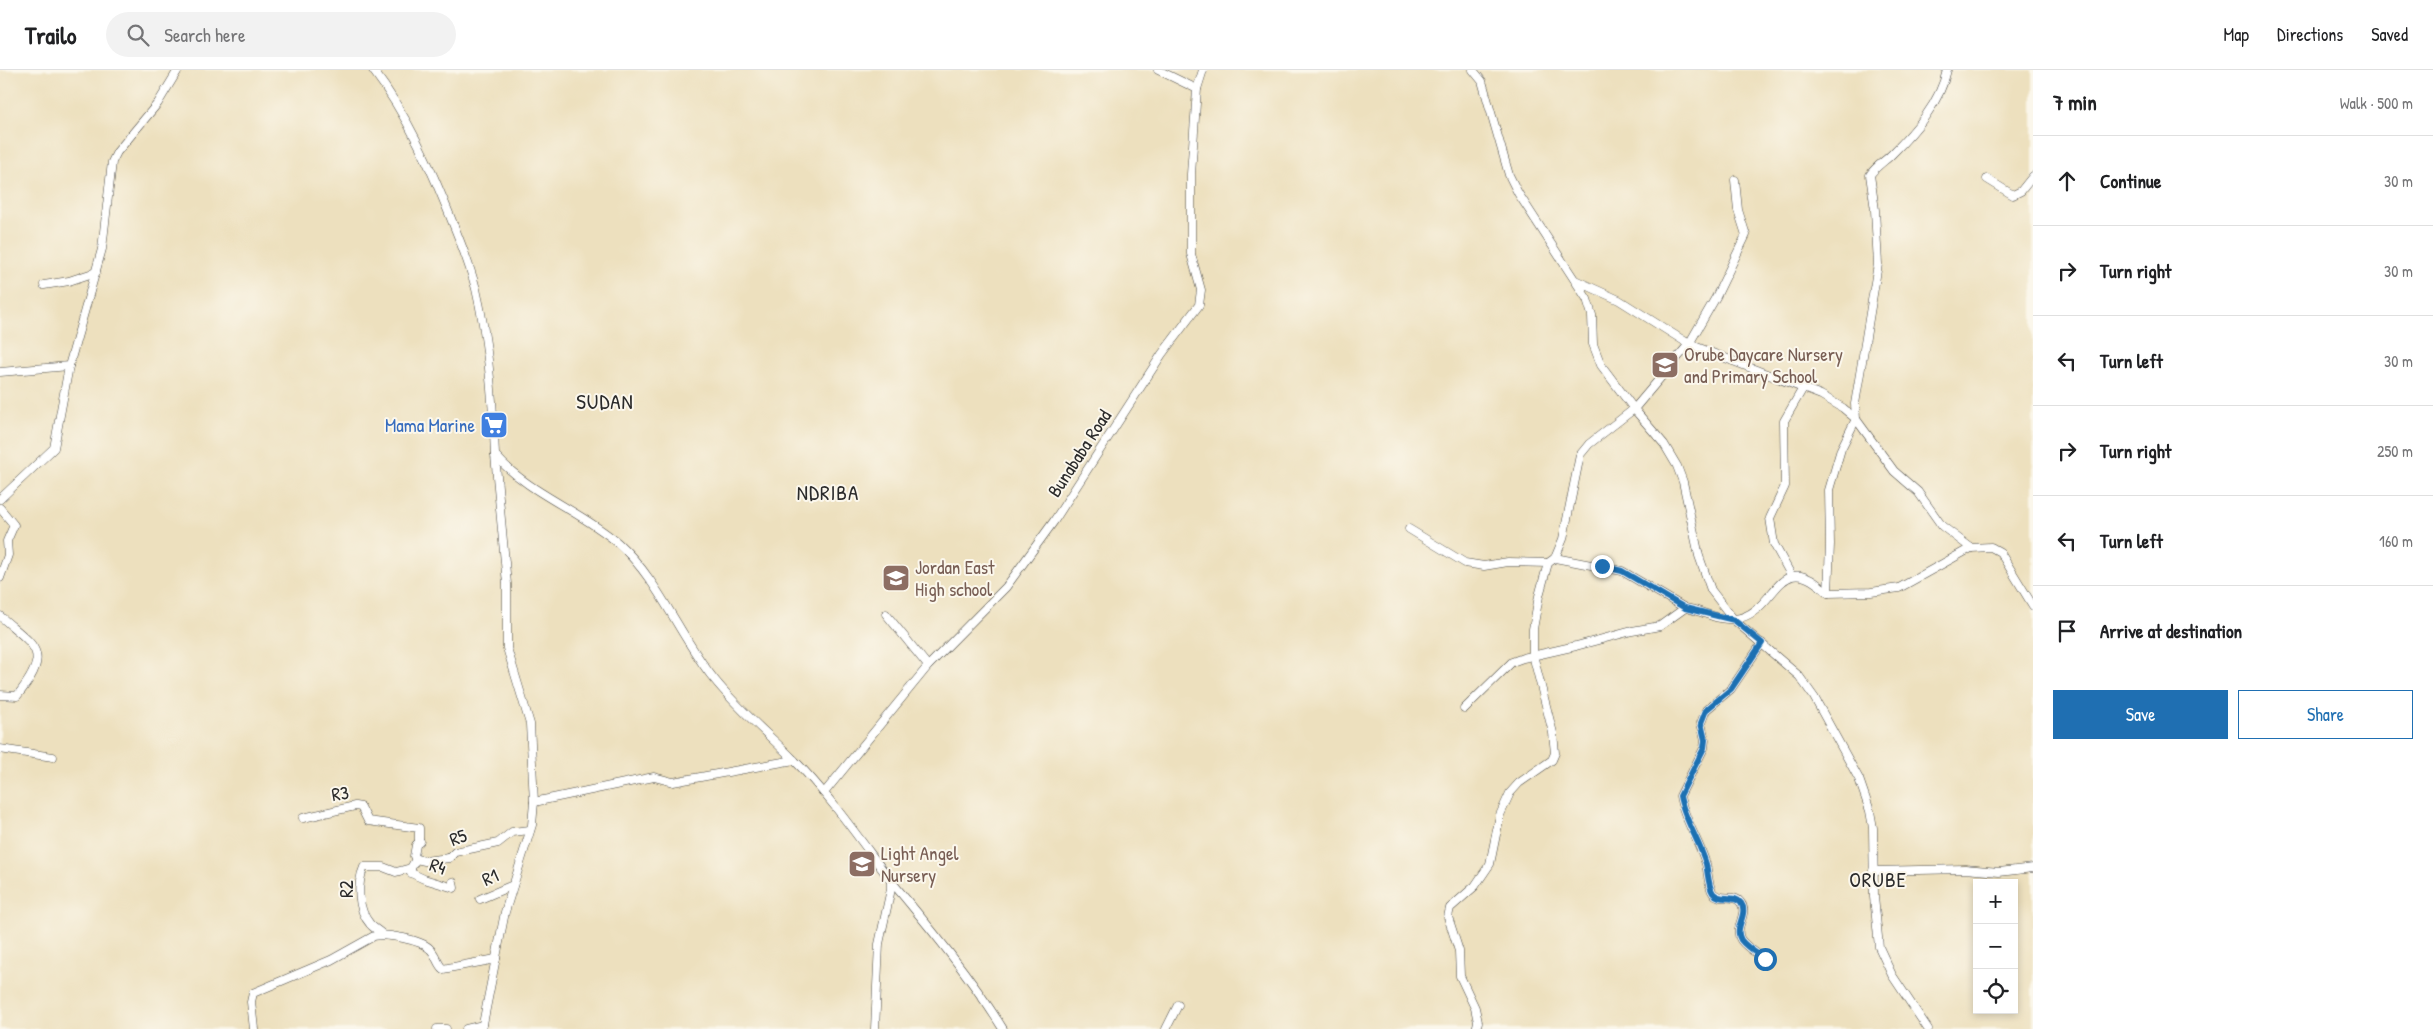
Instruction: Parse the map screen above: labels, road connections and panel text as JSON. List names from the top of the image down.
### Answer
{
  "streets": {
    "street": [
      "Bunababa Road",
      "R3",
      "R5",
      "R4",
      "R1",
      "R2"
    ]
  },
  "crossings": [
    ["R3", "R5"],
    ["R4", "R2"]
  ],
  "districts": ["SUDAN", "NDRIBA", "ORUBE"],
  "places": {
    "school or university": ["Orube Daycare Nursery and Primary School", "Jordan East High school", "Light Angel Nursery"],
    "supermarket": ["Mama Marine"]
  },
  "page": {
    "header": "Trailo",
    "search": "Search here",
    "nav": ["Map", "Directions", "Saved"],
    "heading": ["7 min", "Walk · 500 m"],
    "list": [
      ["Continue", "30 m"],
      ["Turn right", "30 m"],
      ["Turn left", "30 m"],
      ["Turn right", "250 m"],
      ["Turn left", "160 m"],
      "Arrive at destination"
    ],
    "buttons": ["Save", "Share"],
    "map_buttons": ["+", "−"]
  }
}
